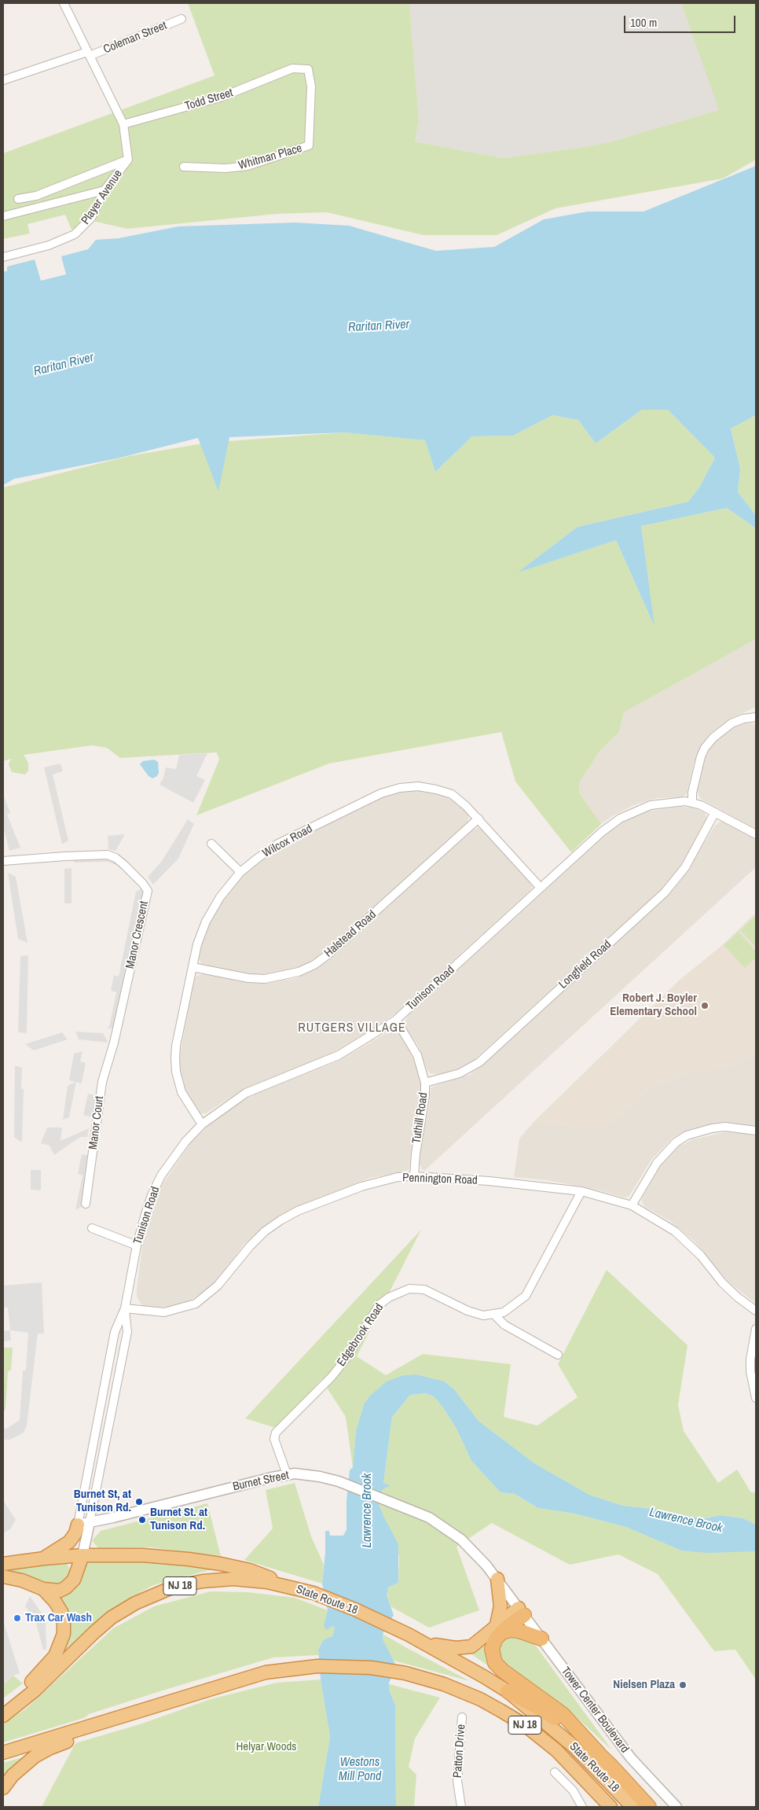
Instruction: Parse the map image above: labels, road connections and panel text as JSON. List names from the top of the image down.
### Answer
{
  "streets": {
    "highway": ["NJ 18", "State Route 18"],
    "street": [
      "Coleman Street",
      "Todd Street",
      "Whitman Place",
      "Player Avenue",
      "Wilcox Road",
      "Halstead Road",
      "Manor Crescent",
      "Longfield Road",
      "Tunison Road",
      "Tuthill Road",
      "Manor Court",
      "Pennington Road",
      "Edgebrook Road",
      "Burnet Street",
      "Tower Center Boulevard",
      "Patton Drive"
    ]
  },
  "crossings": [
    ["Coleman Street", "Player Avenue"],
    ["Todd Street", "Whitman Place"],
    ["Todd Street", "Player Avenue"],
    ["Wilcox Road", "Halstead Road"],
    ["Wilcox Road", "Tunison Road"],
    ["Manor Crescent", "Manor Court"],
    ["Longfield Road", "Tunison Road"],
    ["Longfield Road", "Tuthill Road"],
    ["Tunison Road", "Tuthill Road"],
    ["Tunison Road", "Pennington Road"],
    ["Tunison Road", "Burnet Street"],
    ["Tuthill Road", "Pennington Road"],
    ["Pennington Road", "Edgebrook Road"],
    ["Edgebrook Road", "Burnet Street"],
    ["Burnet Street", "Tower Center Boulevard"]
  ],
  "districts": ["RUTGERS VILLAGE"],
  "water": ["Raritan River", "Lawrence Brook", "Westons Mill Pond"],
  "parks": ["Helyar Woods"],
  "places": [
    "Robert J. Boyler Elementary School",
    "Burnet St, at Tunison Rd.",
    "Burnet St. at Tunison Rd.",
    "Trax Car Wash",
    "Nielsen Plaza"
  ],
  "scale_bar": "100 m"
}
